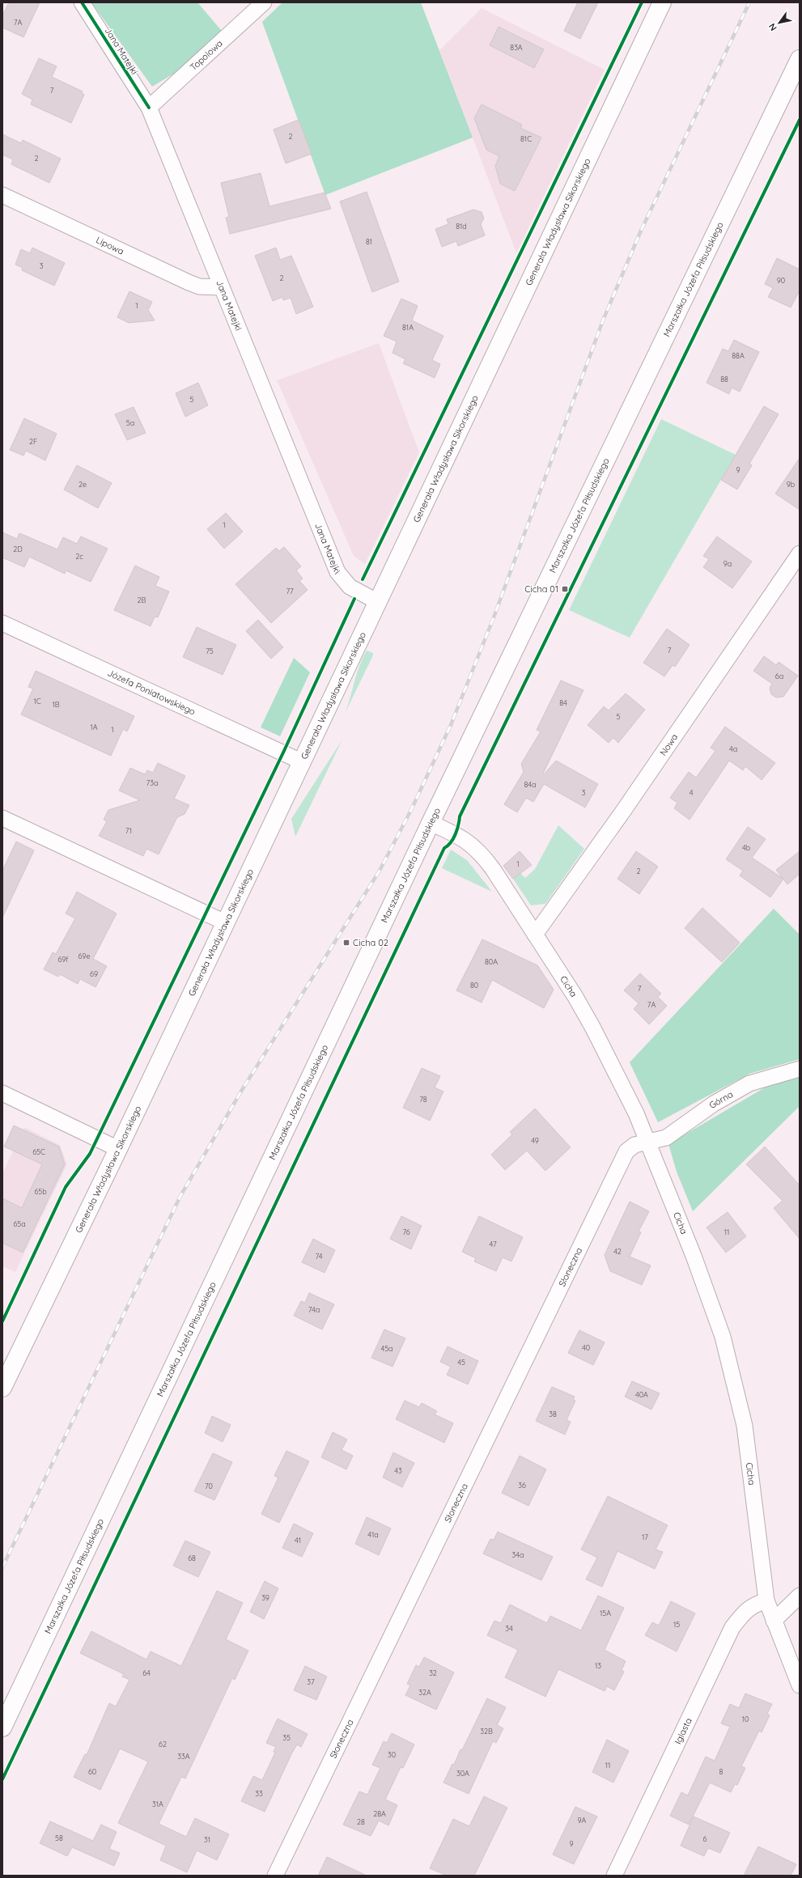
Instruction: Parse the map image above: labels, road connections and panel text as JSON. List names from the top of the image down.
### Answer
{
  "streets": {
    "main road": ["Generała Władysława Sikorskiego", "Marszałka Józefa Piłsudskiego"],
    "street": [
      "Jana Matejki",
      "Topolowa",
      "Lipowa",
      "Józefa Poniatowskiego",
      "Nowa",
      "Cicha",
      "Górna",
      "Słoneczna",
      "Iglasta"
    ]
  },
  "crossings": [
    ["Jana Matejki", "Topolowa"],
    ["Jana Matejki", "Generała Władysława Sikorskiego"],
    ["Jana Matejki", "Lipowa"],
    ["Generała Władysława Sikorskiego", "Józefa Poniatowskiego"],
    ["Marszałka Józefa Piłsudskiego", "Cicha"],
    ["Nowa", "Cicha"],
    ["Cicha", "Górna"],
    ["Cicha", "Słoneczna"],
    ["Cicha", "Iglasta"],
    ["Górna", "Słoneczna"]
  ],
  "places": {
    "transit": ["Cicha 01", "Cicha 02"]
  },
  "house_numbers": [
    "7A",
    "83A",
    "7",
    "2",
    "81C",
    "2",
    "81d",
    "81",
    "3",
    "2",
    "90",
    "1",
    "81A",
    "88A",
    "88",
    "5",
    "5a",
    "2F",
    "9",
    "2e",
    "9b",
    "1",
    "2D",
    "2c",
    "9a",
    "77",
    "2B",
    "7",
    "75",
    "6a",
    "1C",
    "84",
    "1B",
    "5",
    "1A",
    "1",
    "4a",
    "73a",
    "84a",
    "3",
    "4",
    "71",
    "4b",
    "1",
    "2",
    "69e",
    "69f",
    "80A",
    "69",
    "80",
    "7",
    "7A",
    "78",
    "49",
    "65C",
    "65b",
    "65a",
    "76",
    "11",
    "47",
    "42",
    "74",
    "74a",
    "40",
    "45a",
    "45",
    "40A",
    "38",
    "43",
    "36",
    "70",
    "41a",
    "17",
    "41",
    "34a",
    "68",
    "39",
    "15A",
    "15",
    "34",
    "13",
    "64",
    "32",
    "37",
    "32A",
    "10",
    "32B",
    "35",
    "62",
    "30",
    "33A",
    "11",
    "60",
    "8",
    "30A",
    "33",
    "31A",
    "28A",
    "9A",
    "28",
    "58",
    "6",
    "31",
    "9"
  ],
  "north": "bottom left"
}
